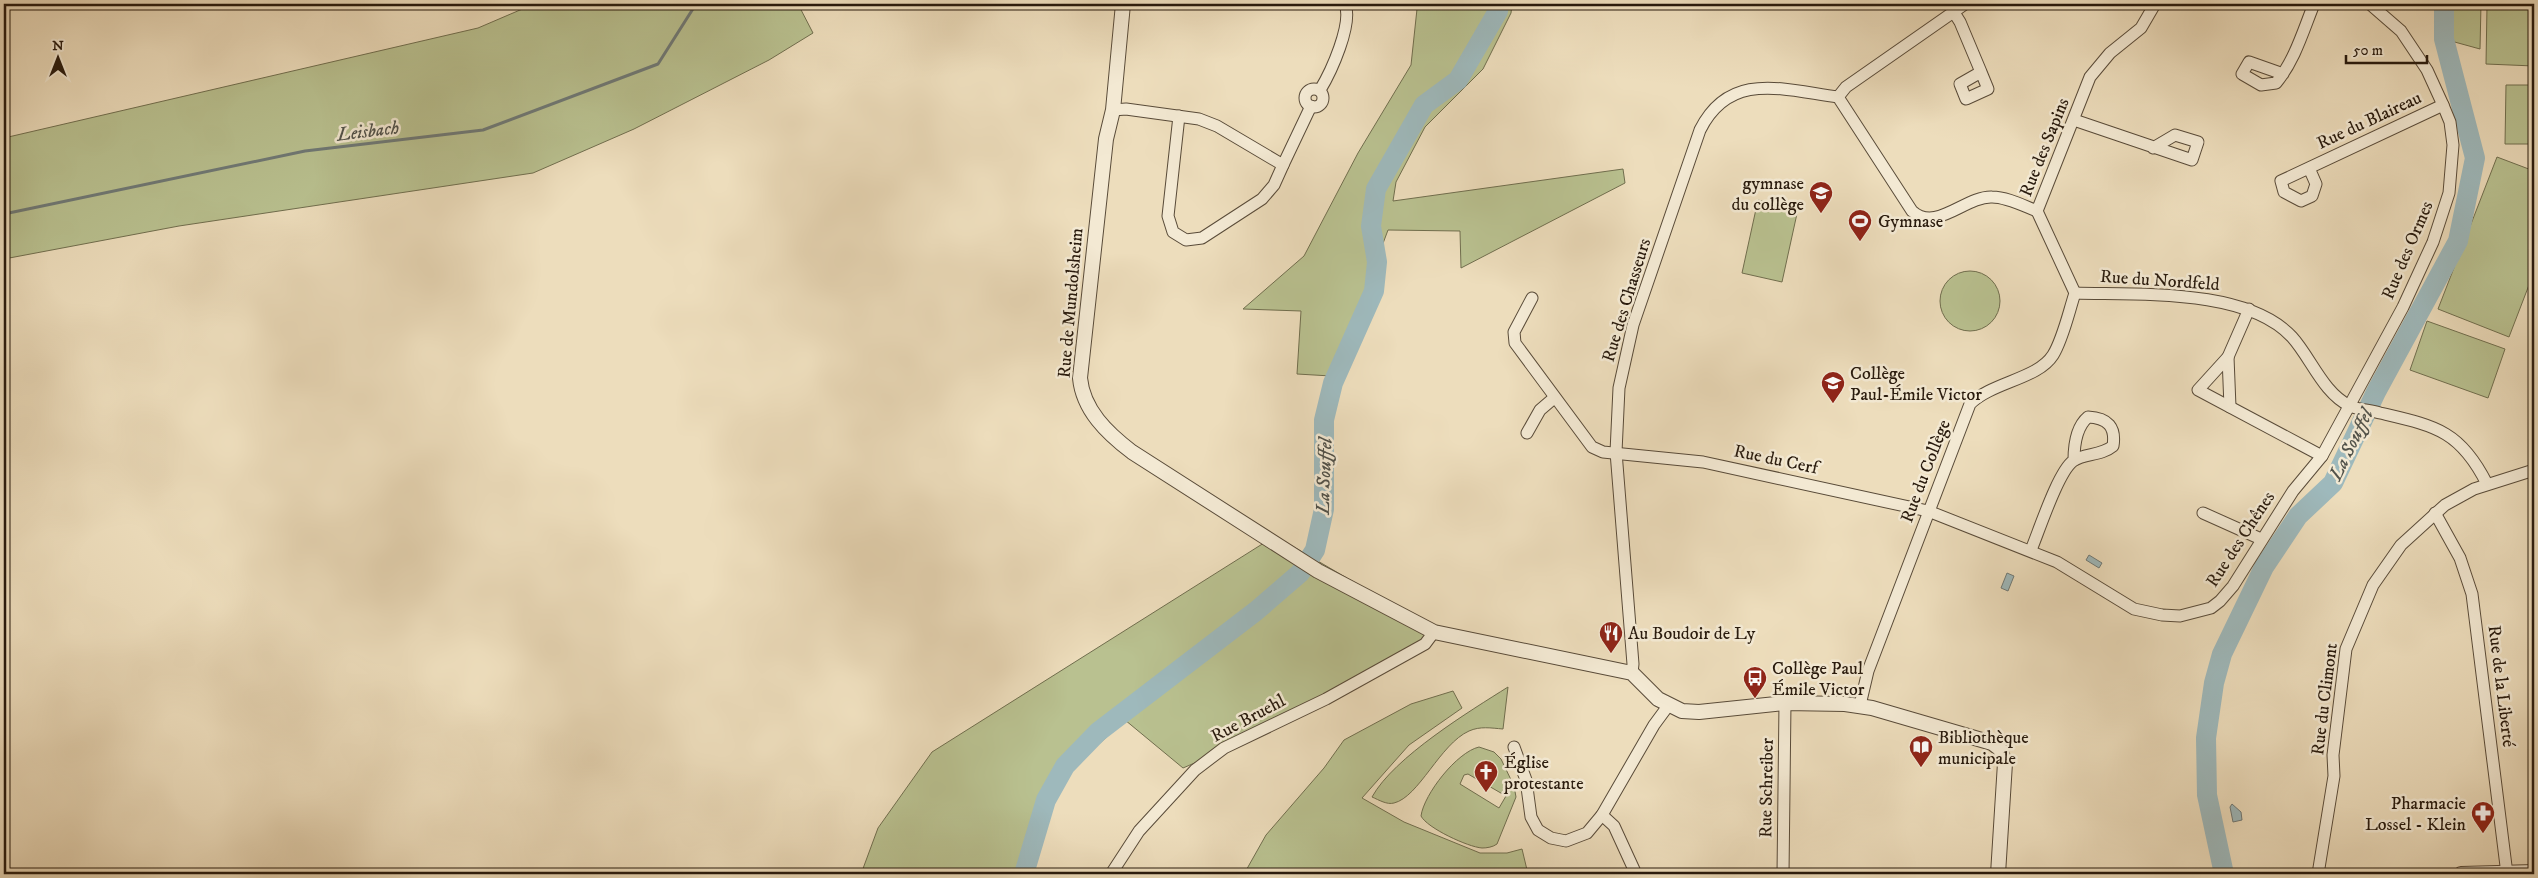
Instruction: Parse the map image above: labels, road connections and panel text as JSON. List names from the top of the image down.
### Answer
{
  "streets": {
    "street": [
      "Rue du Blaireau",
      "Rue des Sapins",
      "Rue des Ormes",
      "Rue du Nordfeld",
      "Rue des Chasseurs",
      "Rue de Mundolsheim",
      "Rue du Cerf",
      "Rue du Collège",
      "Rue des Chênes",
      "Rue de la Liberté",
      "Rue du Climont",
      "Rue Bruehl",
      "Rue Schreiber"
    ]
  },
  "crossings": [
    ["Rue du Blaireau", "Rue des Ormes"],
    ["Rue des Sapins", "Rue des Chasseurs"],
    ["Rue des Ormes", "Rue du Nordfeld"],
    ["Rue des Ormes", "Rue des Chênes"],
    ["Rue du Nordfeld", "Rue du Collège"],
    ["Rue du Nordfeld", "Rue des Chênes"],
    ["Rue des Chasseurs", "Rue de Mundolsheim"],
    ["Rue des Chasseurs", "Rue du Cerf"],
    ["Rue de Mundolsheim", "Rue Bruehl"],
    ["Rue du Cerf", "Rue du Collège"],
    ["Rue du Cerf", "Rue des Chênes"],
    ["Rue du Collège", "Rue des Chênes"],
    ["Rue de la Liberté", "Rue du Climont"]
  ],
  "water": ["Leisbach", "La Souffel"],
  "places": {
    "school or university": ["gymnase du collège", "Collège Paul-Émile Victor"],
    "sports": ["Gymnase"],
    "restaurant": ["Au Boudoir de Ly"],
    "bus stop": ["Collège Paul Émile Victor"],
    "library": ["Bibliothèque municipale"],
    "church": ["Église protestante"],
    "pharmacy": ["Pharmacie Lossel - Klein"]
  },
  "scale_bar": "50 m",
  "north": "top"
}
